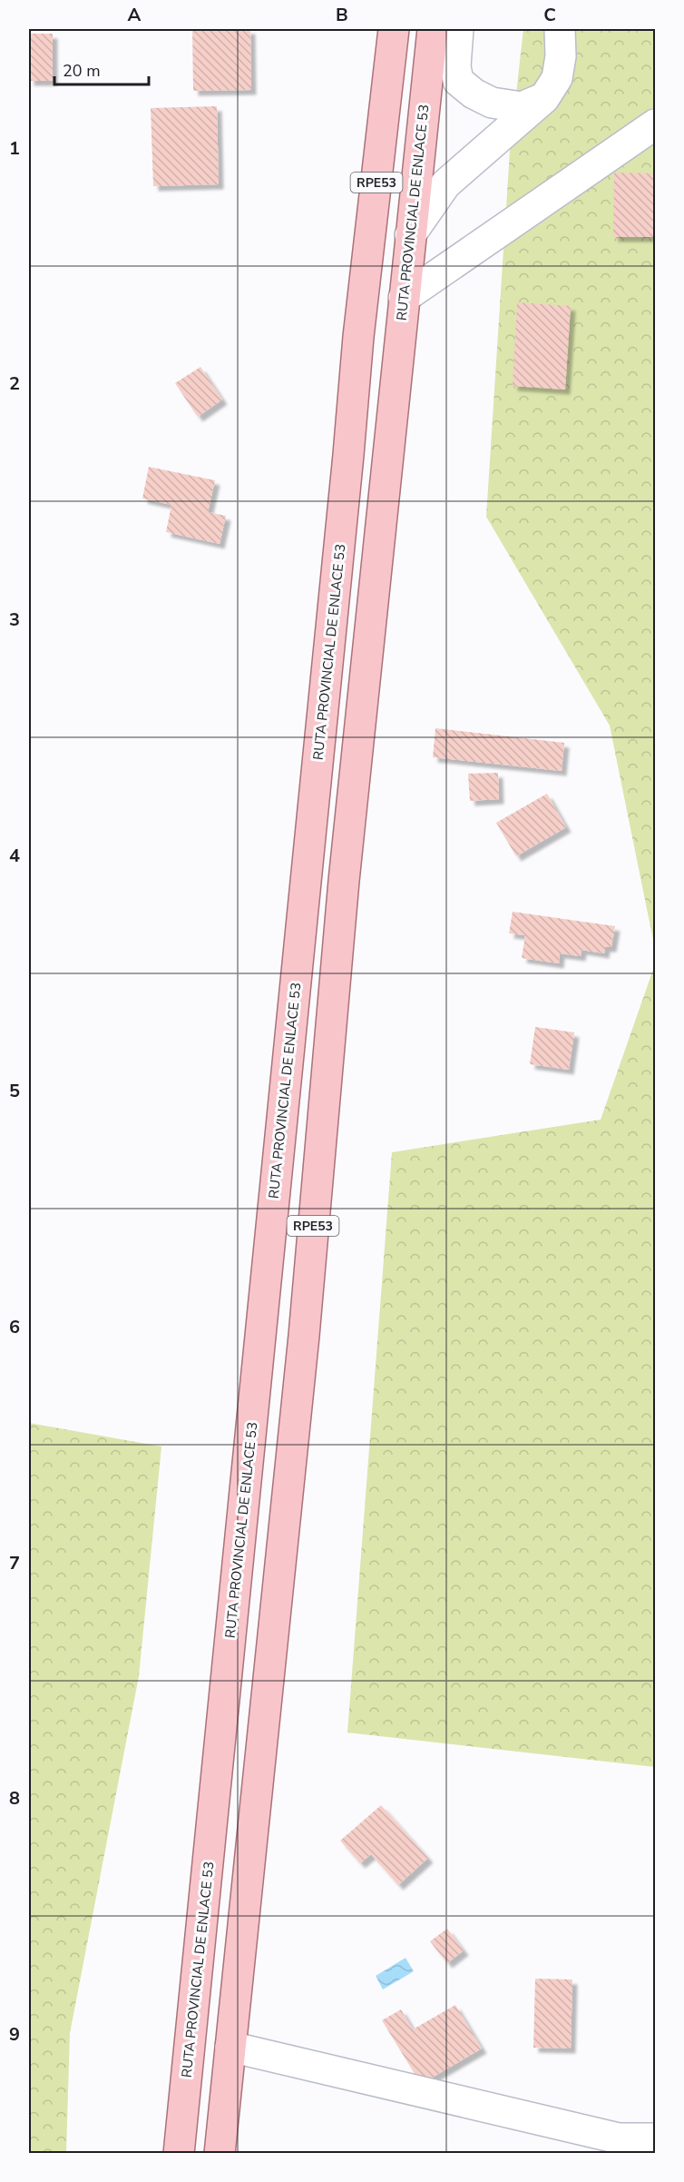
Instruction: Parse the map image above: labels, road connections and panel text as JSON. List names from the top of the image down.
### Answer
{
  "streets": {
    "main road": ["RPE53", "RUTA PROVINCIAL DE ENLACE 53"]
  },
  "scale_bar": "20 m",
  "grid": {
    "columns": ["A", "B", "C"],
    "rows": [
      "1",
      "2",
      "3",
      "4",
      "5",
      "6",
      "7",
      "8",
      "9"
    ]
  }
}
